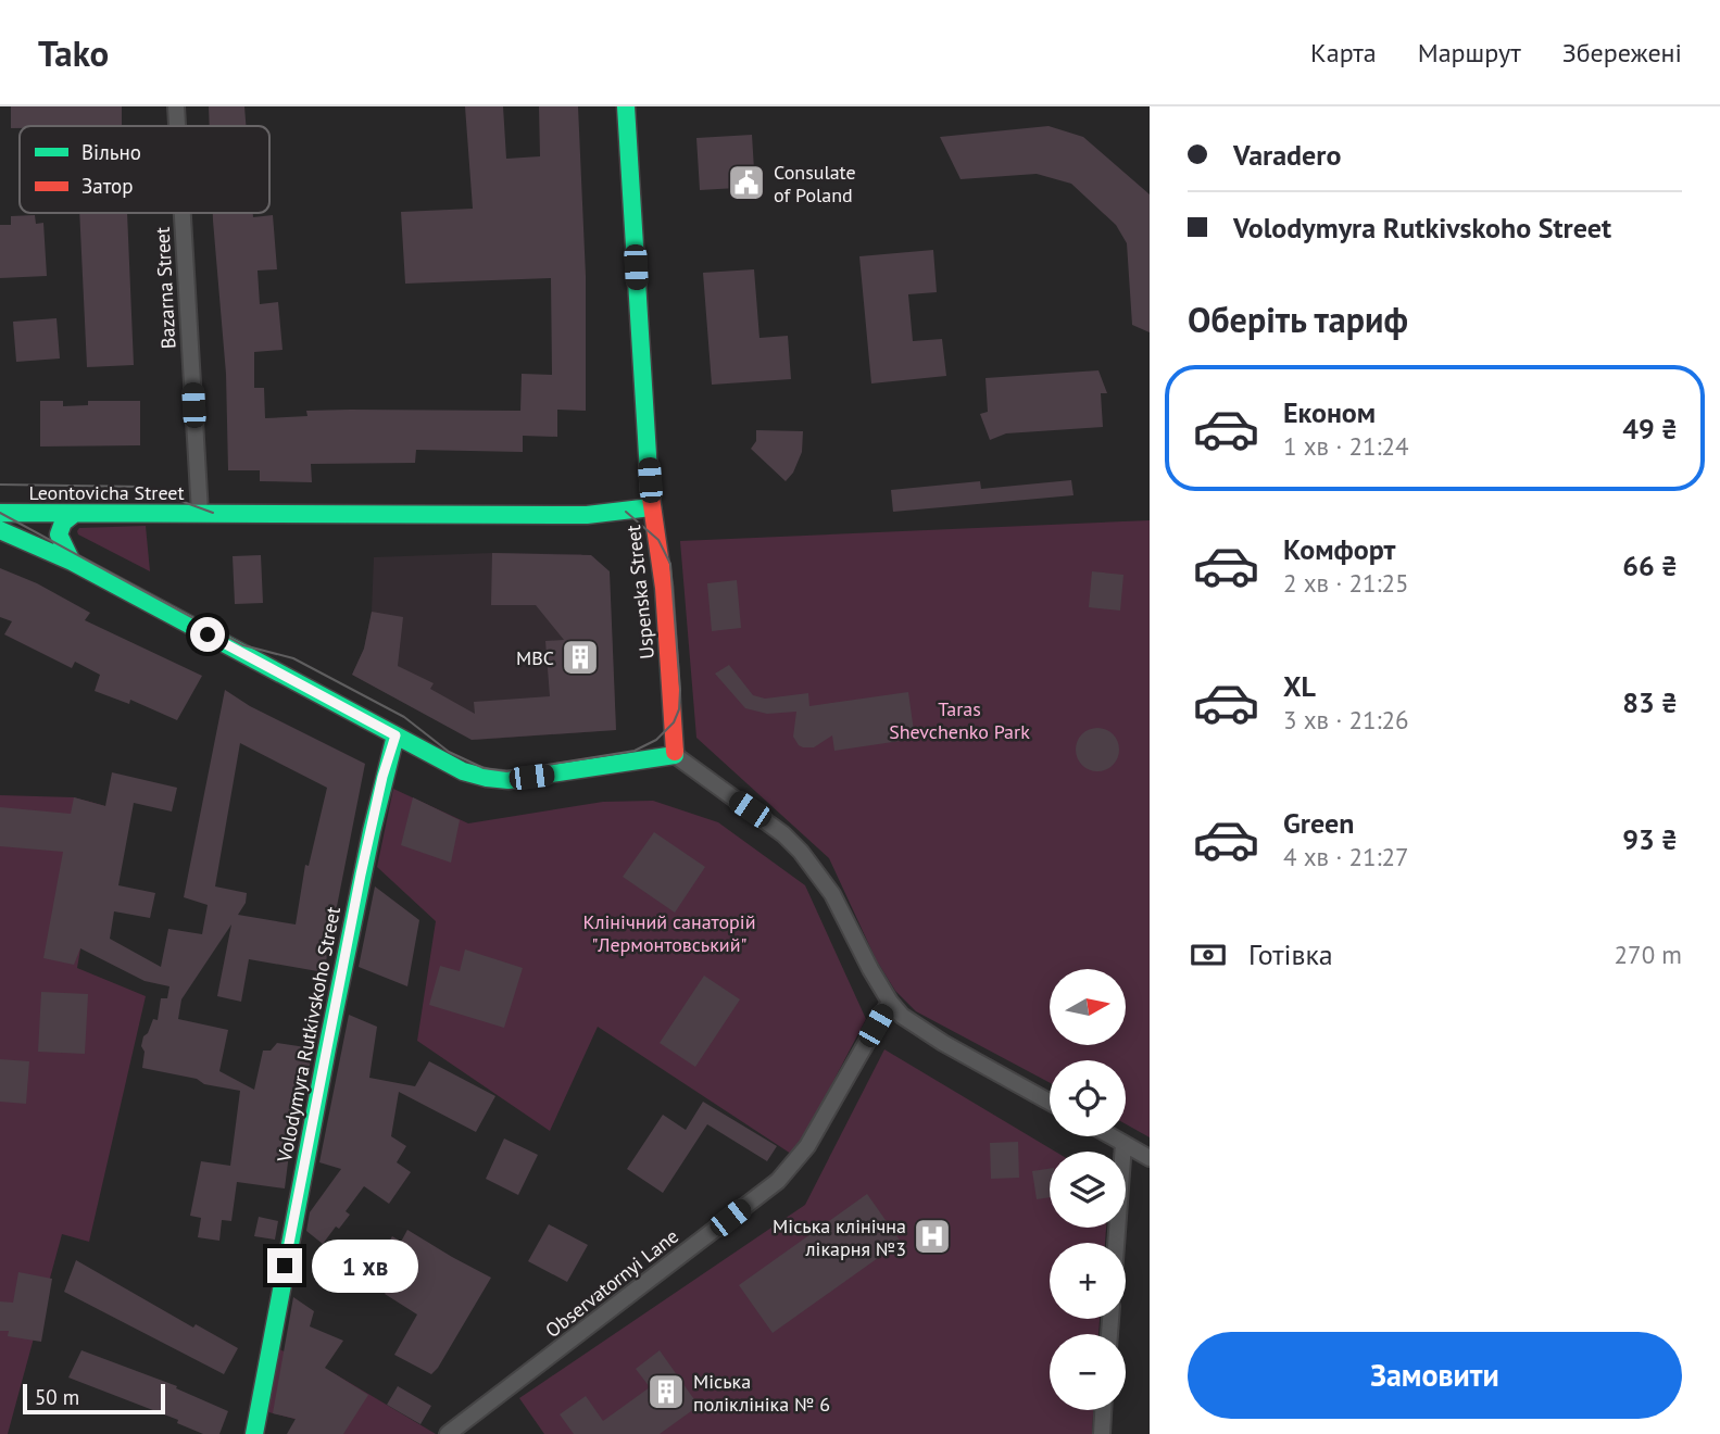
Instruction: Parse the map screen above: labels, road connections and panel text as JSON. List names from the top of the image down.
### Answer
{
  "streets": {
    "street": [
      "Bazarna Street",
      "Leontovicha Street",
      "Uspenska Street",
      "Volodymyra Rutkivskoho Street",
      "Observatornyi Lane"
    ]
  },
  "crossings": [
    ["Bazarna Street", "Leontovicha Street"],
    ["Leontovicha Street", "Uspenska Street"]
  ],
  "parks": ["Taras Shevchenko Park", "Клінічний санаторій \"Лермонтовський\""],
  "places": {
    "public building": ["Consulate of Poland"],
    "building": ["МВС", "Міська поліклініка № 6"],
    "hospital": ["Міська клінічна лікарня №3"]
  },
  "legend": ["Вільно", "Затор"],
  "scale_bar": "50 m",
  "north": "right",
  "page": {
    "header": "Tako",
    "nav": ["Карта", "Маршрут", "Збережені"],
    "banner": ["Varadero", "Volodymyra Rutkivskoho Street"],
    "heading": "Оберіть тариф",
    "list": [
      {
        "name": "Економ",
        "note": "1 хв · 21:24",
        "value": "49 ₴"
      },
      {
        "name": "Комфорт",
        "note": "2 хв · 21:25",
        "value": "66 ₴"
      },
      {
        "name": "XL",
        "note": "3 хв · 21:26",
        "value": "83 ₴"
      },
      {
        "name": "Green",
        "note": "4 хв · 21:27",
        "value": "93 ₴"
      }
    ],
    "pay": ["Готівка", "270 m"],
    "map_buttons": ["+", "−"],
    "bubble": "1 хв",
    "buttons": "Замовити",
    "scale": "50 m"
  }
}
